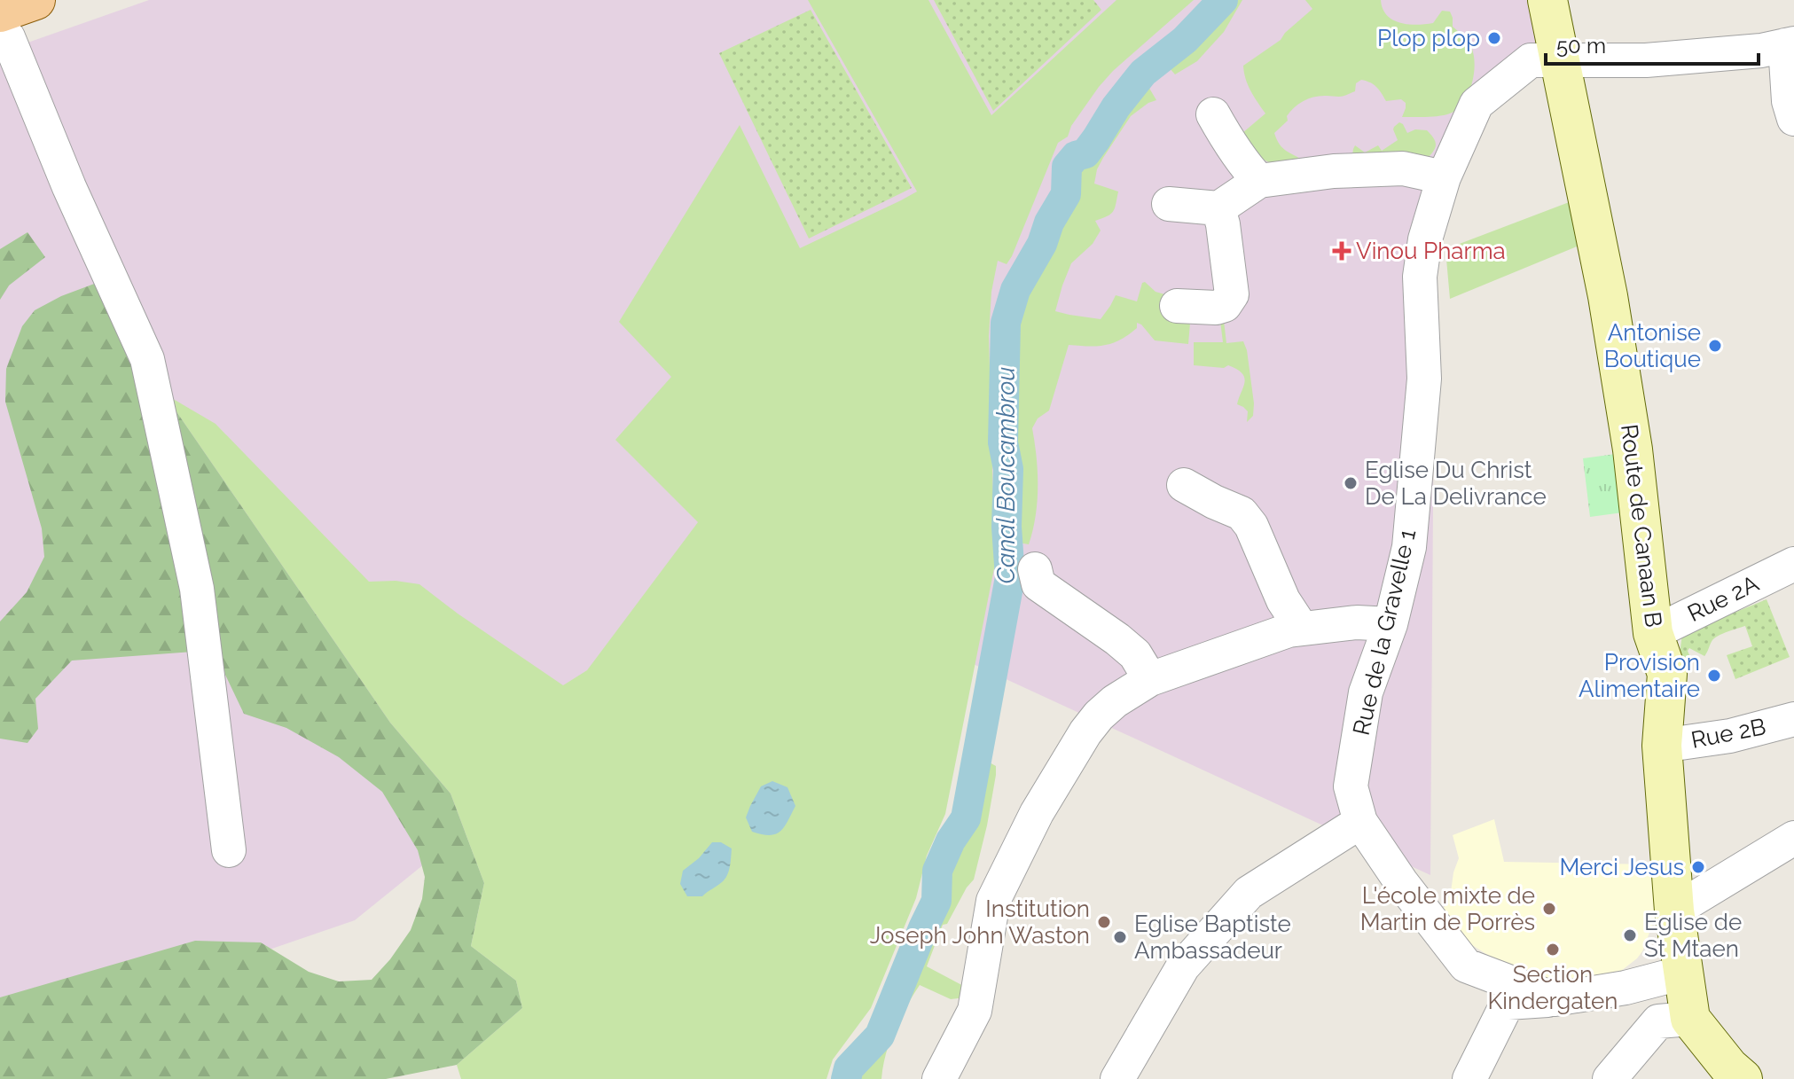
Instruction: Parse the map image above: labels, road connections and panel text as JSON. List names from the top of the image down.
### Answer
{
  "streets": {
    "street": [
      "Route de Canaan B",
      "Rue 2A",
      "Rue de la Gravelle 1",
      "Rue 2B"
    ]
  },
  "crossings": [
    ["Route de Canaan B", "Rue 2A"],
    ["Route de Canaan B", "Rue de la Gravelle 1"],
    ["Route de Canaan B", "Rue 2B"]
  ],
  "water": ["Canal Boucambrou"],
  "places": {
    "other": [
      "Plop plop",
      "Antonise Boutique",
      "Eglise Du Christ De La Delivrance",
      "Provision Alimentaire",
      "Merci Jesus",
      "L'école mixte de Martin de Porrès",
      "Institution Joseph John Waston",
      "Eglise de St Mtaen",
      "Eglise Baptiste Ambassadeur",
      "Section Kindergaten"
    ],
    "health": ["Vinou Pharma"]
  },
  "scale_bar": "50 m"
}
